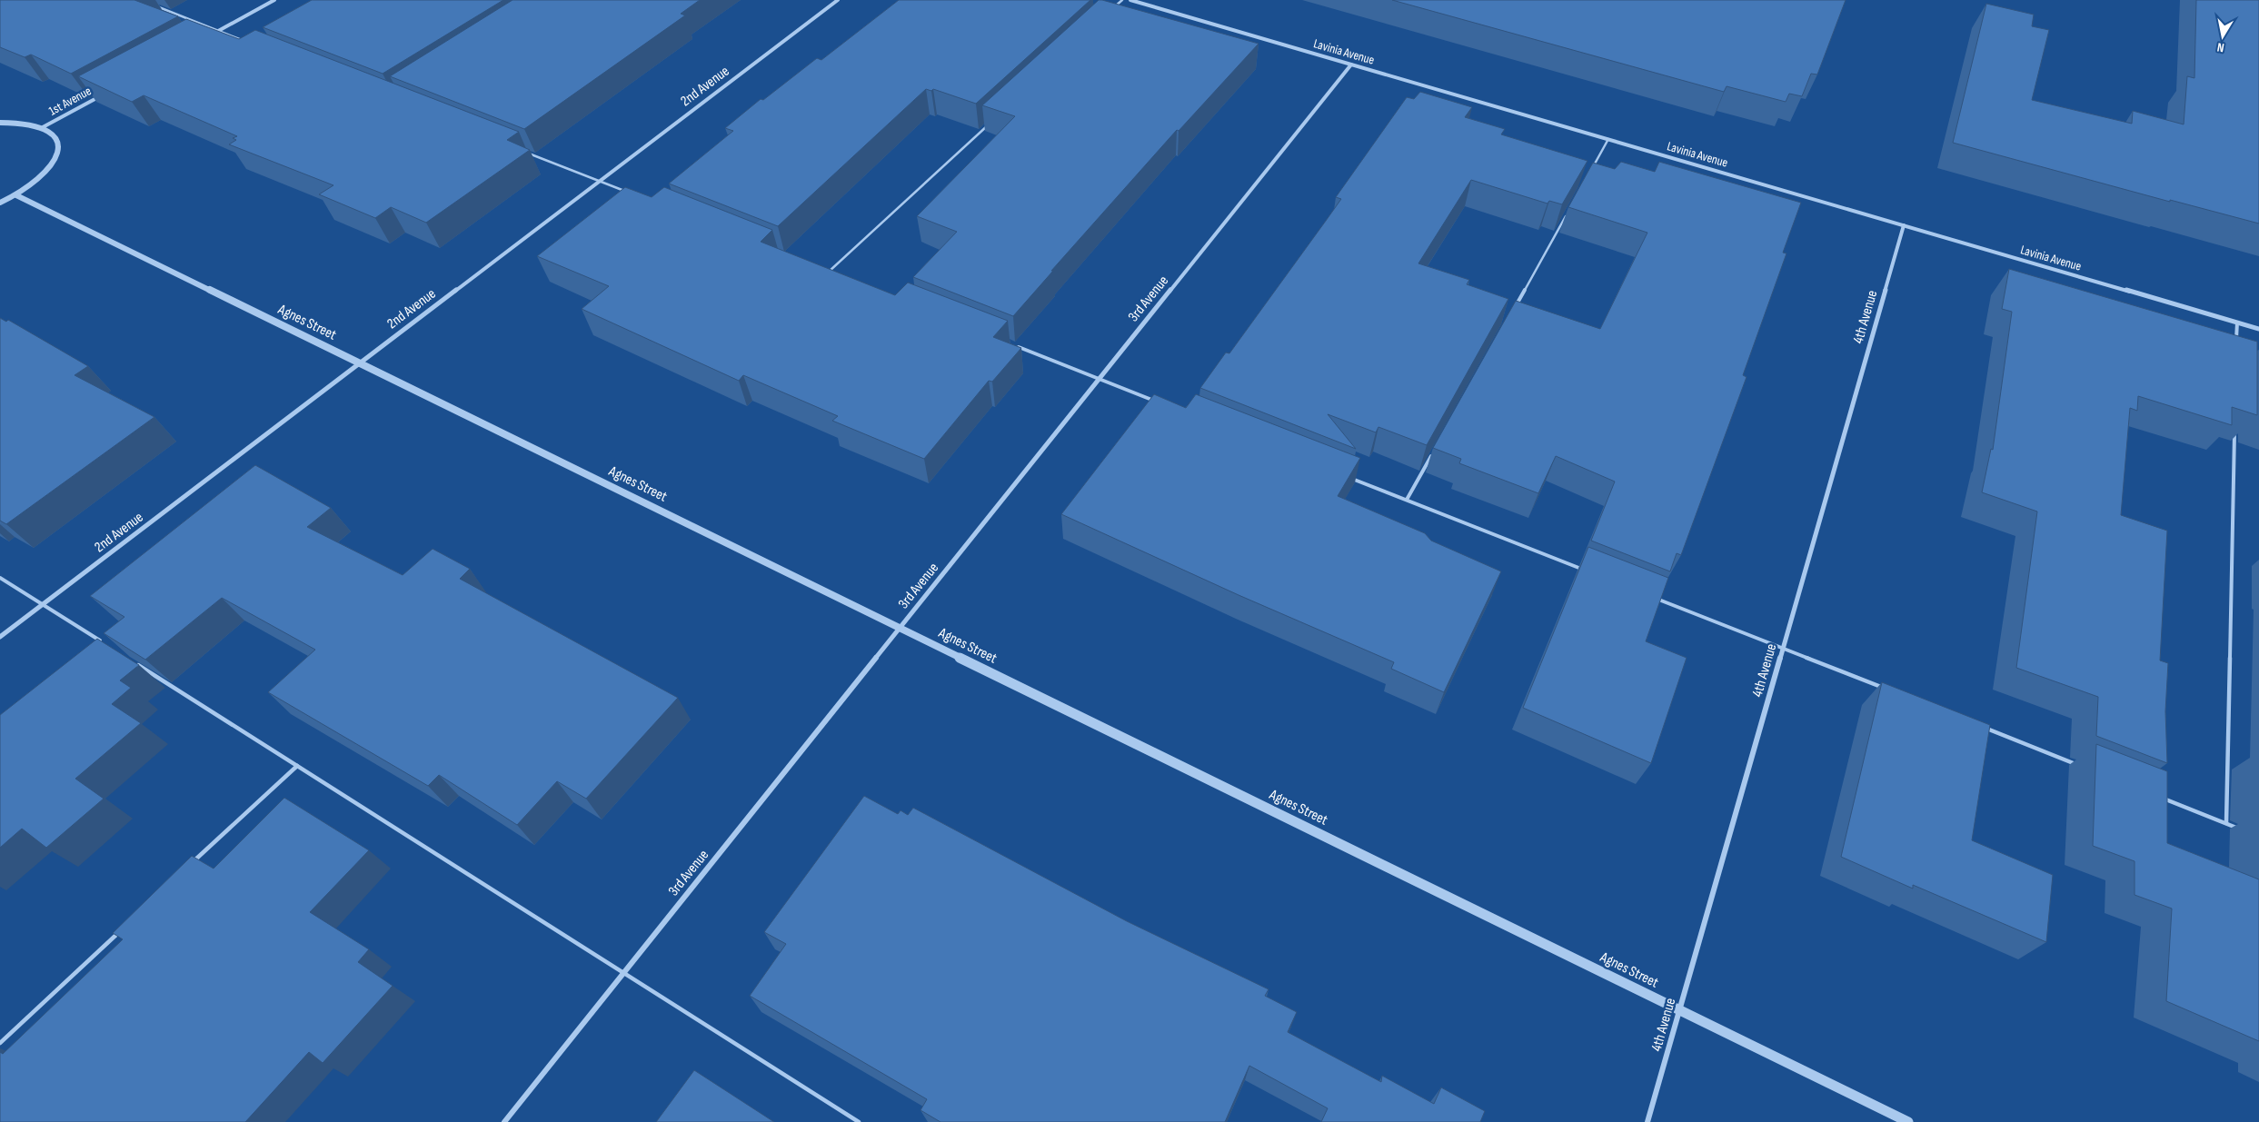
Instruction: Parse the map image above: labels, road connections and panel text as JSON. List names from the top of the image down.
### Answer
{
  "streets": {
    "street": [
      "Lavinia Avenue",
      "2nd Avenue",
      "1st Avenue",
      "3rd Avenue",
      "4th Avenue",
      "Agnes Street"
    ]
  },
  "crossings": [
    ["Lavinia Avenue", "3rd Avenue"],
    ["Lavinia Avenue", "4th Avenue"],
    ["2nd Avenue", "Agnes Street"],
    ["3rd Avenue", "Agnes Street"],
    ["4th Avenue", "Agnes Street"]
  ],
  "north": "bottom"
}
